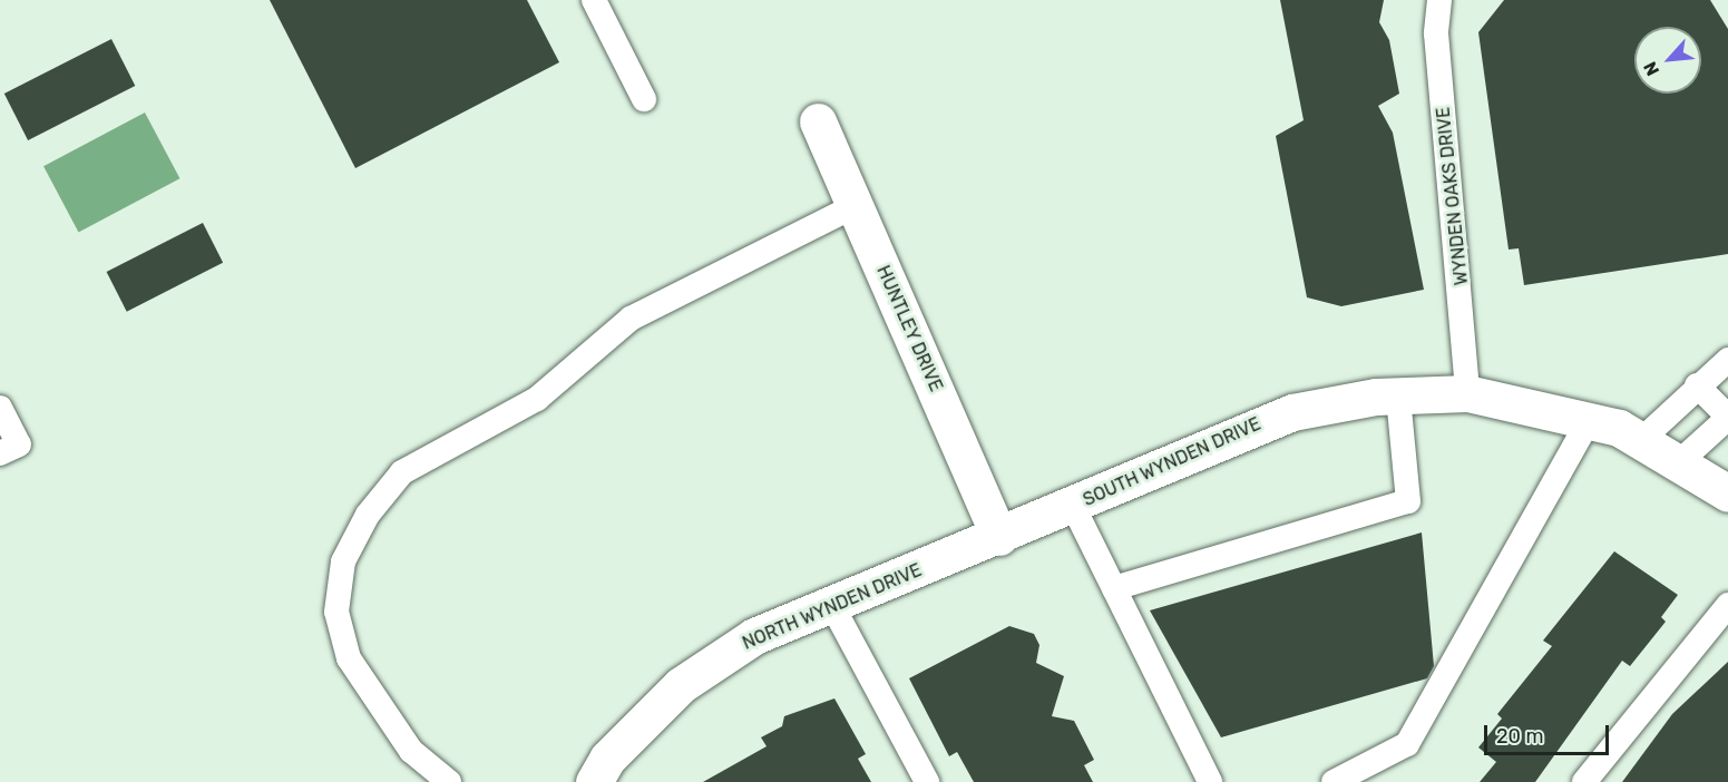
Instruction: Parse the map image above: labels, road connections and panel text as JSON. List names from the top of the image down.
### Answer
{
  "streets": {
    "street": ["HUNTLEY DRIVE", "SOUTH WYNDEN DRIVE", "NORTH WYNDEN DRIVE"],
    "lane": ["WYNDEN OAKS DRIVE"]
  },
  "crossings": [
    ["WYNDEN OAKS DRIVE", "SOUTH WYNDEN DRIVE"],
    ["HUNTLEY DRIVE", "SOUTH WYNDEN DRIVE"],
    ["HUNTLEY DRIVE", "NORTH WYNDEN DRIVE"],
    ["SOUTH WYNDEN DRIVE", "NORTH WYNDEN DRIVE"]
  ],
  "scale_bar": "20 m",
  "north": "bottom left"
}
